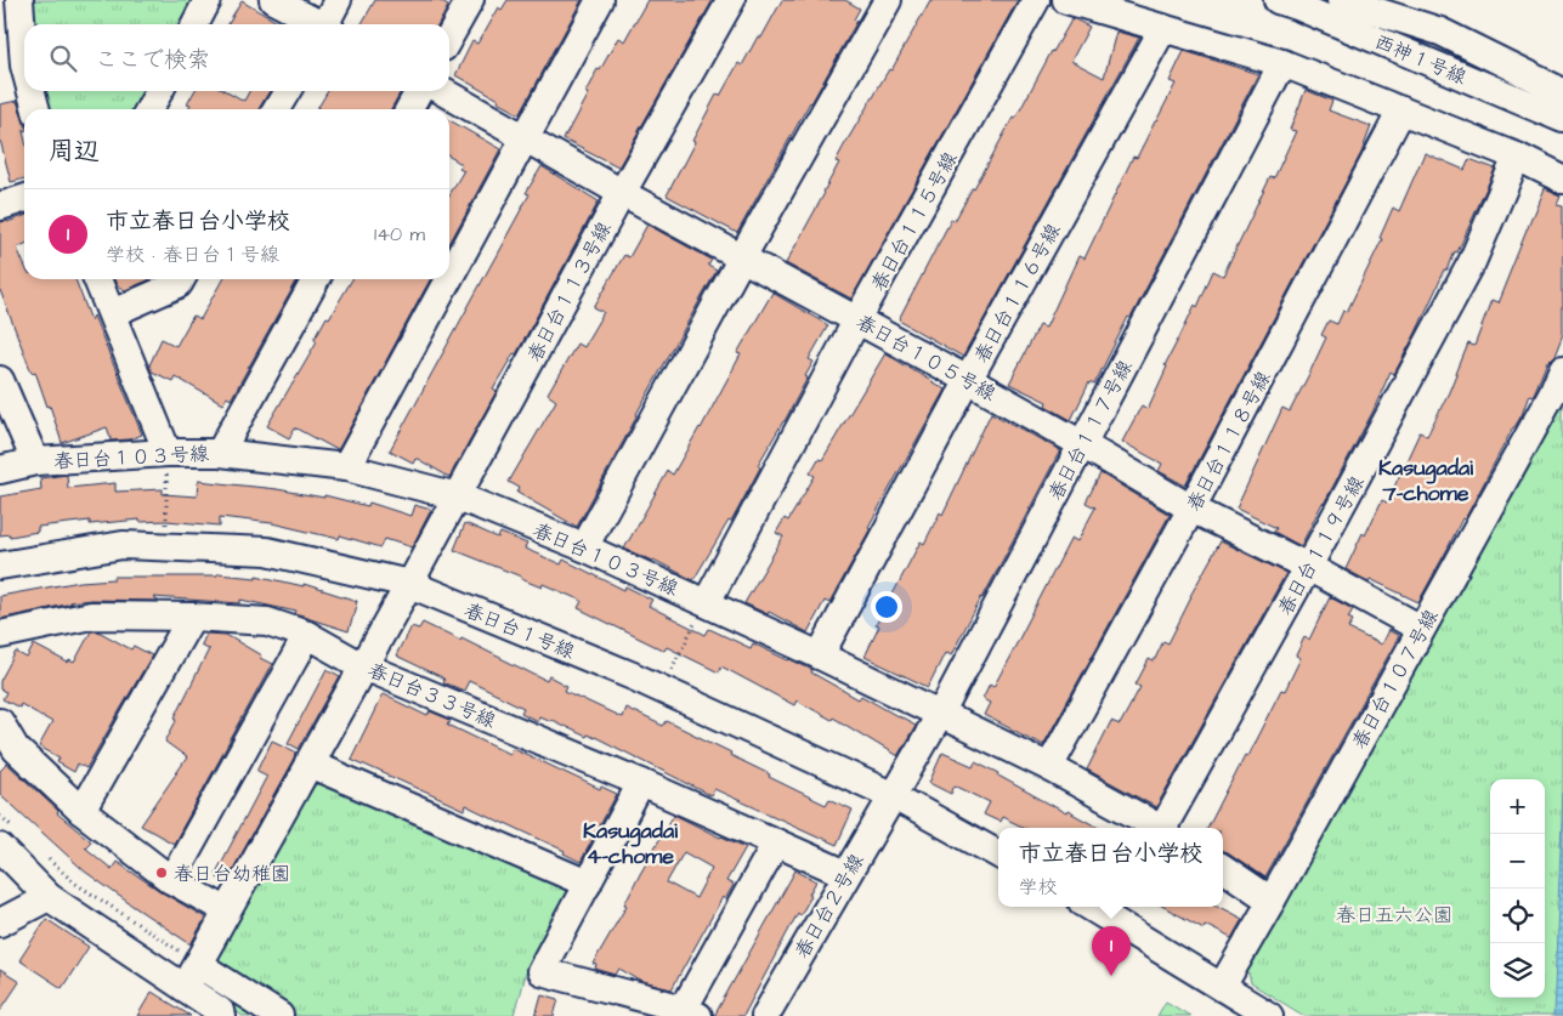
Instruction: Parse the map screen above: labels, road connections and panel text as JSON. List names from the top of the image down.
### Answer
{
  "streets": {
    "street": [
      "西神１号線",
      "春日台１１５号線",
      "春日台１１３号線",
      "春日台１１６号線",
      "春日台１０５号線",
      "春日台１１７号線",
      "春日台１１８号線",
      "春日台１０３号線",
      "春日台１１９号線",
      "春日台１号線",
      "春日台１０７号線",
      "春日台３３号線",
      "春日台２号線"
    ]
  },
  "crossings": [
    ["春日台１１５号線", "春日台１０５号線"],
    ["春日台１１５号線", "春日台１０３号線"],
    ["春日台１１３号線", "春日台１０５号線"],
    ["春日台１１３号線", "春日台１０３号線"],
    ["春日台１１３号線", "春日台１号線"],
    ["春日台１１３号線", "春日台３３号線"],
    ["春日台１１６号線", "春日台１０５号線"],
    ["春日台１１６号線", "春日台１０３号線"],
    ["春日台１０５号線", "春日台１１７号線"],
    ["春日台１０５号線", "春日台１１８号線"],
    ["春日台１０５号線", "春日台１１９号線"],
    ["春日台１０５号線", "春日台１０７号線"],
    ["春日台１１７号線", "春日台１０３号線"],
    ["春日台１１７号線", "春日台１号線"],
    ["春日台１１７号線", "春日台２号線"],
    ["春日台１１８号線", "春日台１０３号線"],
    ["春日台１号線", "春日台２号線"],
    ["春日台３３号線", "春日台２号線"]
  ],
  "districts": ["Kasugadai 7-chome", "Kasugadai 4-chome"],
  "parks": ["春日五六公園"],
  "places": ["春日台幼稚園"],
  "page": {
    "search": "ここで検索",
    "heading": "周辺",
    "list": [
      {
        "mark": "1",
        "name": "市立春日台小学校",
        "note": "学校 · 春日台１号線",
        "value": "140 m"
      }
    ],
    "map_buttons": ["+", "−"],
    "popup": ["市立春日台小学校", "学校"],
    "pins": "1"
  }
}
